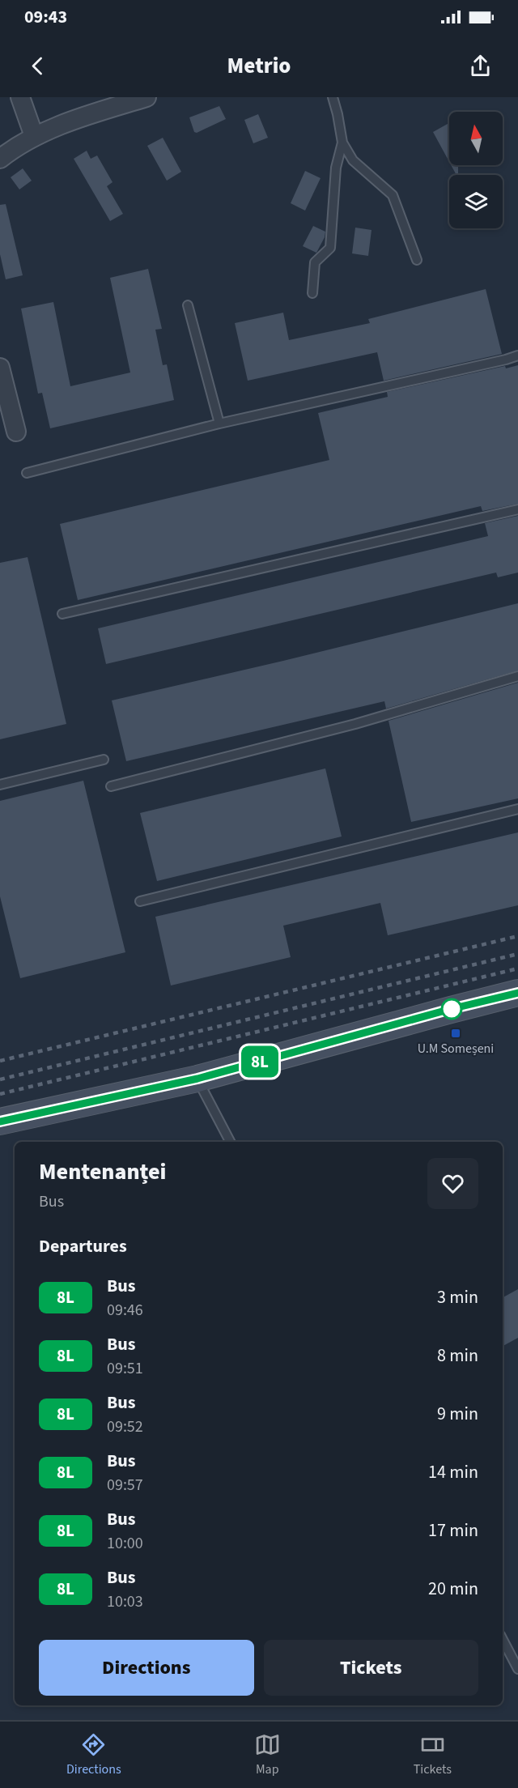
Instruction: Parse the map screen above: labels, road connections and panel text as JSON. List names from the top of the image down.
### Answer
{
  "places": {
    "transit": ["U.M Someșeni"]
  },
  "lines": ["bus line 8L"],
  "north": "top",
  "page": {
    "status": "09:43",
    "header": "Metrio",
    "on_map": "8L",
    "heading": [
      ["Mentenanței", "Bus"],
      "Departures"
    ],
    "list": [
      {
        "mark": "8L",
        "name": "Bus",
        "note": "09:46",
        "value": "3 min"
      },
      {
        "mark": "8L",
        "name": "Bus",
        "note": "09:51",
        "value": "8 min"
      },
      {
        "mark": "8L",
        "name": "Bus",
        "note": "09:52",
        "value": "9 min"
      },
      {
        "mark": "8L",
        "name": "Bus",
        "note": "09:57",
        "value": "14 min"
      },
      {
        "mark": "8L",
        "name": "Bus",
        "note": "10:00",
        "value": "17 min"
      },
      {
        "mark": "8L",
        "name": "Bus",
        "note": "10:03",
        "value": "20 min"
      }
    ],
    "buttons": ["Directions", "Tickets"],
    "tabs": ["Directions", "Map", "Tickets"]
  }
}
